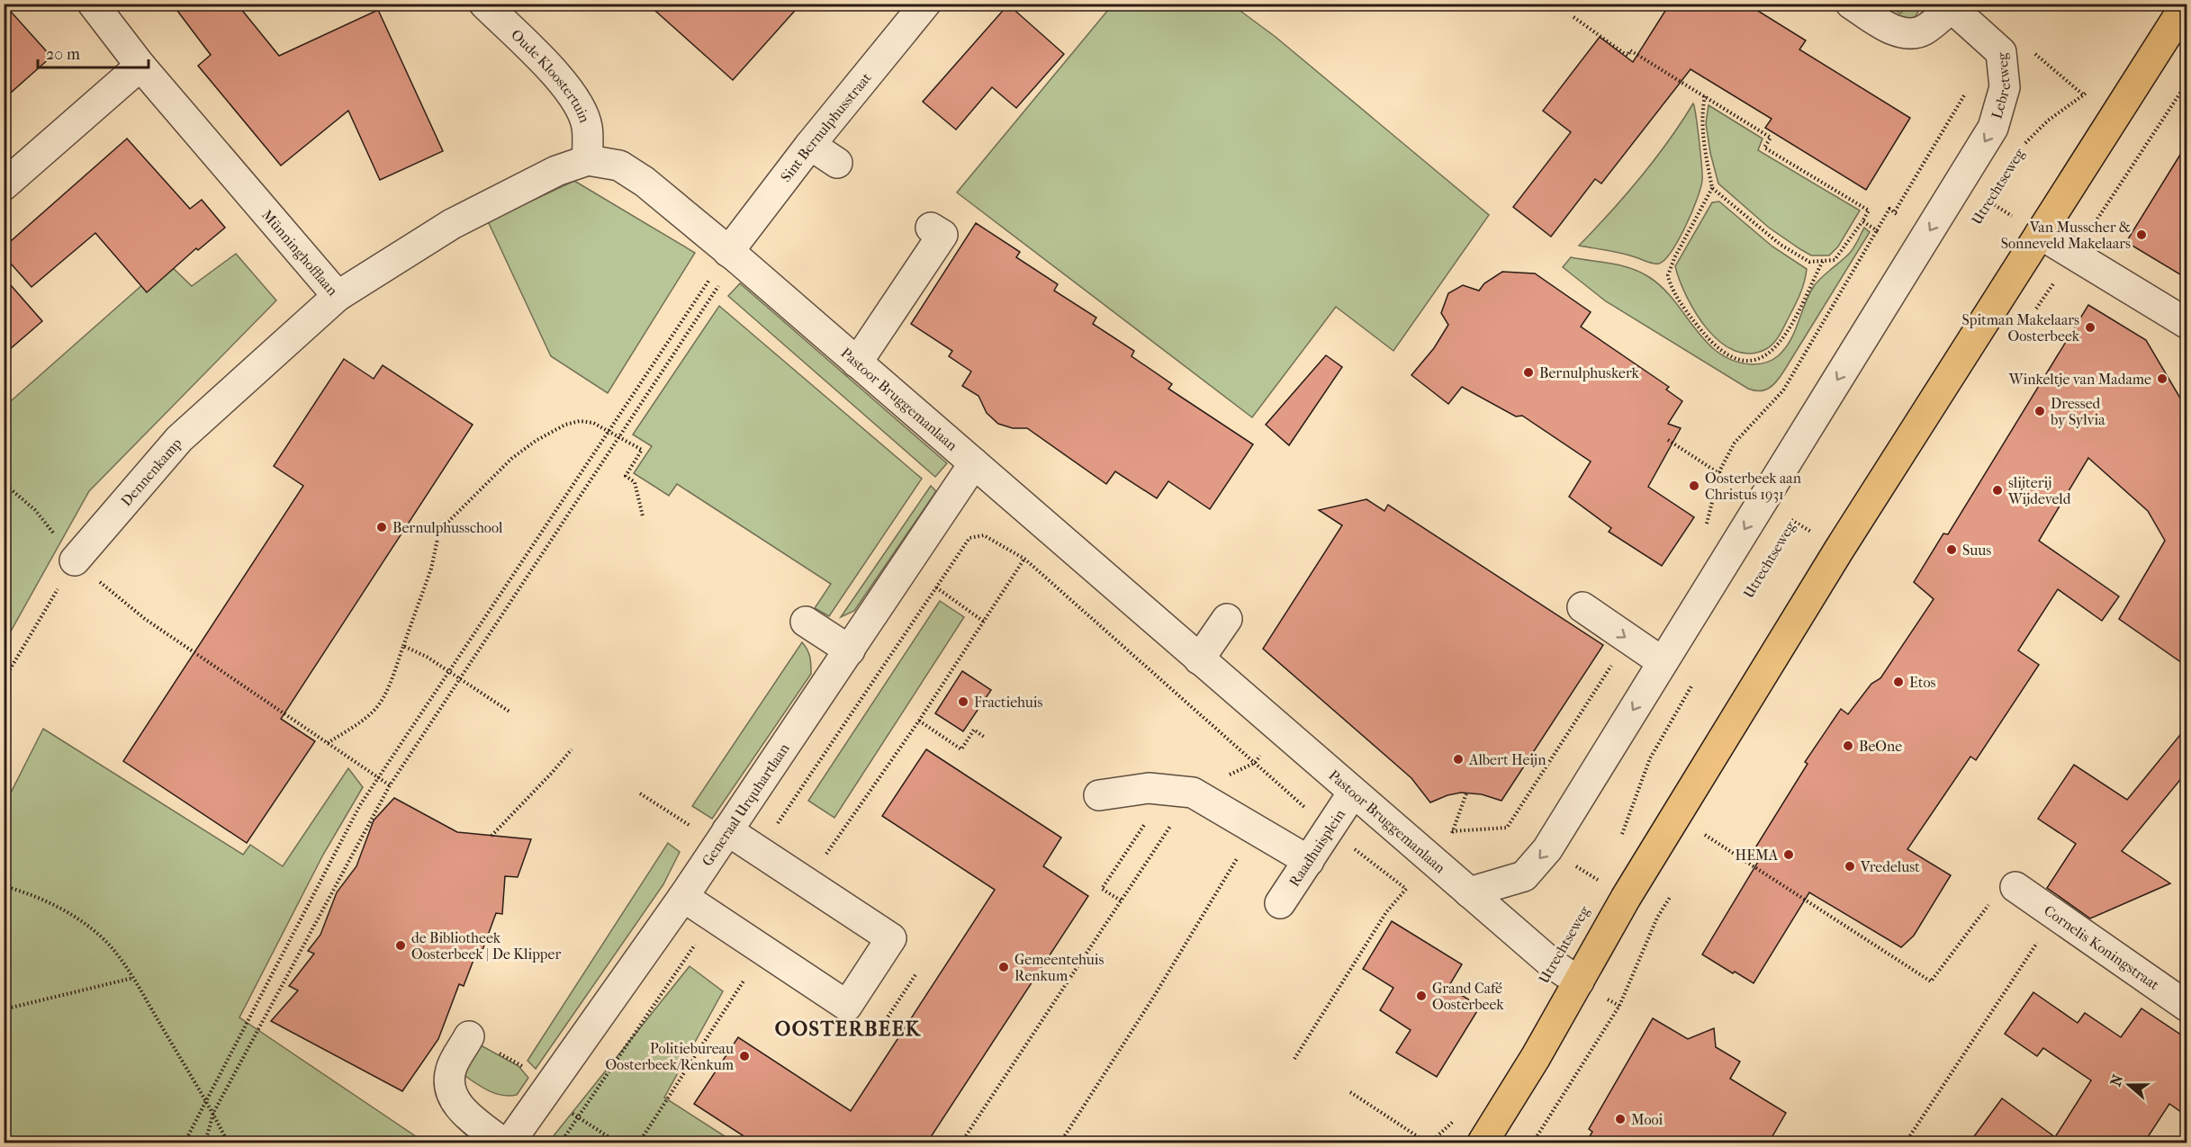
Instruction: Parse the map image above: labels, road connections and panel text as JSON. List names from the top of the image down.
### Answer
{
  "streets": {
    "main road": ["Utrechtseweg"],
    "street": [
      "Oude Kloostertuin",
      "Lebretweg",
      "Sint Bernulphusstraat",
      "Münninghofflaan",
      "Pastoor Bruggemanlaan",
      "Dennenkamp",
      "Generaal Urquhartlaan",
      "Raadhuisplein",
      "Cornelis Koningstraat"
    ]
  },
  "crossings": [
    ["Oude Kloostertuin", "Münninghofflaan"],
    ["Oude Kloostertuin", "Pastoor Bruggemanlaan"],
    ["Sint Bernulphusstraat", "Pastoor Bruggemanlaan"],
    ["Utrechtseweg", "Pastoor Bruggemanlaan"],
    ["Münninghofflaan", "Pastoor Bruggemanlaan"],
    ["Münninghofflaan", "Dennenkamp"],
    ["Pastoor Bruggemanlaan", "Generaal Urquhartlaan"],
    ["Pastoor Bruggemanlaan", "Raadhuisplein"]
  ],
  "one_way": ["Lebretweg"],
  "districts": ["OOSTERBEEK"],
  "places": [
    "Van Musscher & Sonneveld Makelaars",
    "Spitman Makelaars Oosterbeek",
    "Bernulphuskerk",
    "Winkeltje van Madame",
    "Dressed by Sylvia",
    "Oosterbeek aan Christus 1931",
    "slijterij Wijdeveld",
    "Bernulphusschool",
    "Suus",
    "Etos",
    "Fractiehuis",
    "BeOne",
    "Albert Heijn",
    "HEMA",
    "Vredelust",
    "de Bibliotheek Oosterbeek | De Klipper",
    "Gemeentehuis Renkum",
    "Grand Café Oosterbeek",
    "Politiebureau Oosterbeek/Renkum",
    "Mooi"
  ],
  "scale_bar": "20 m",
  "north": "left"
}
